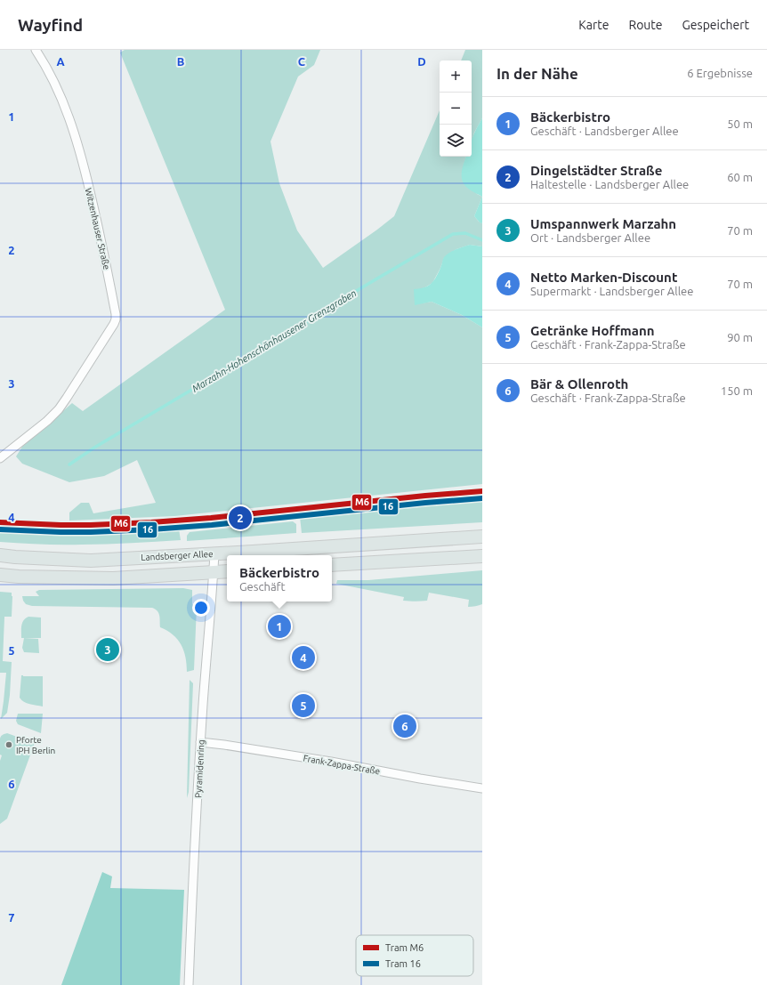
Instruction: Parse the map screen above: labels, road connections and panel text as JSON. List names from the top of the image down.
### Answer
{
  "streets": {
    "main road": ["Landsberger Allee"],
    "street": ["Witzenhauser Straße", "Frank-Zappa-Straße", "Pyramidenring"]
  },
  "crossings": [
    ["Landsberger Allee", "Pyramidenring"],
    ["Frank-Zappa-Straße", "Pyramidenring"]
  ],
  "water": ["Marzahn-Hohenschönhausener Grenzgraben"],
  "places": ["Pforte IPH Berlin"],
  "lines": ["tram line M6", "tram line 16"],
  "legend": ["Tram M6", "Tram 16"],
  "page": {
    "header": "Wayfind",
    "nav": ["Karte", "Route", "Gespeichert"],
    "heading": ["In der Nähe", "6 Ergebnisse"],
    "map_buttons": ["+", "−"],
    "list": [
      {
        "mark": "1",
        "name": "Bäckerbistro",
        "note": "Geschäft · Landsberger Allee",
        "value": "50 m"
      },
      {
        "mark": "2",
        "name": "Dingelstädter Straße",
        "note": "Haltestelle · Landsberger Allee",
        "value": "60 m"
      },
      {
        "mark": "3",
        "name": "Umspannwerk Marzahn",
        "note": "Ort · Landsberger Allee",
        "value": "70 m"
      },
      {
        "mark": "4",
        "name": "Netto Marken-Discount",
        "note": "Supermarkt · Landsberger Allee",
        "value": "70 m"
      },
      {
        "mark": "5",
        "name": "Getränke Hoffmann",
        "note": "Geschäft · Frank-Zappa-Straße",
        "value": "90 m"
      },
      {
        "mark": "6",
        "name": "Bär & Ollenroth",
        "note": "Geschäft · Frank-Zappa-Straße",
        "value": "150 m"
      }
    ],
    "pins": [
      "2",
      "1",
      "3",
      "4",
      "5",
      "6"
    ],
    "popup": ["Bäckerbistro", "Geschäft"]
  },
  "grid": {
    "columns": [
      "A",
      "B",
      "C",
      "D"
    ],
    "rows": [
      "1",
      "2",
      "3",
      "4",
      "5",
      "6",
      "7"
    ]
  }
}
